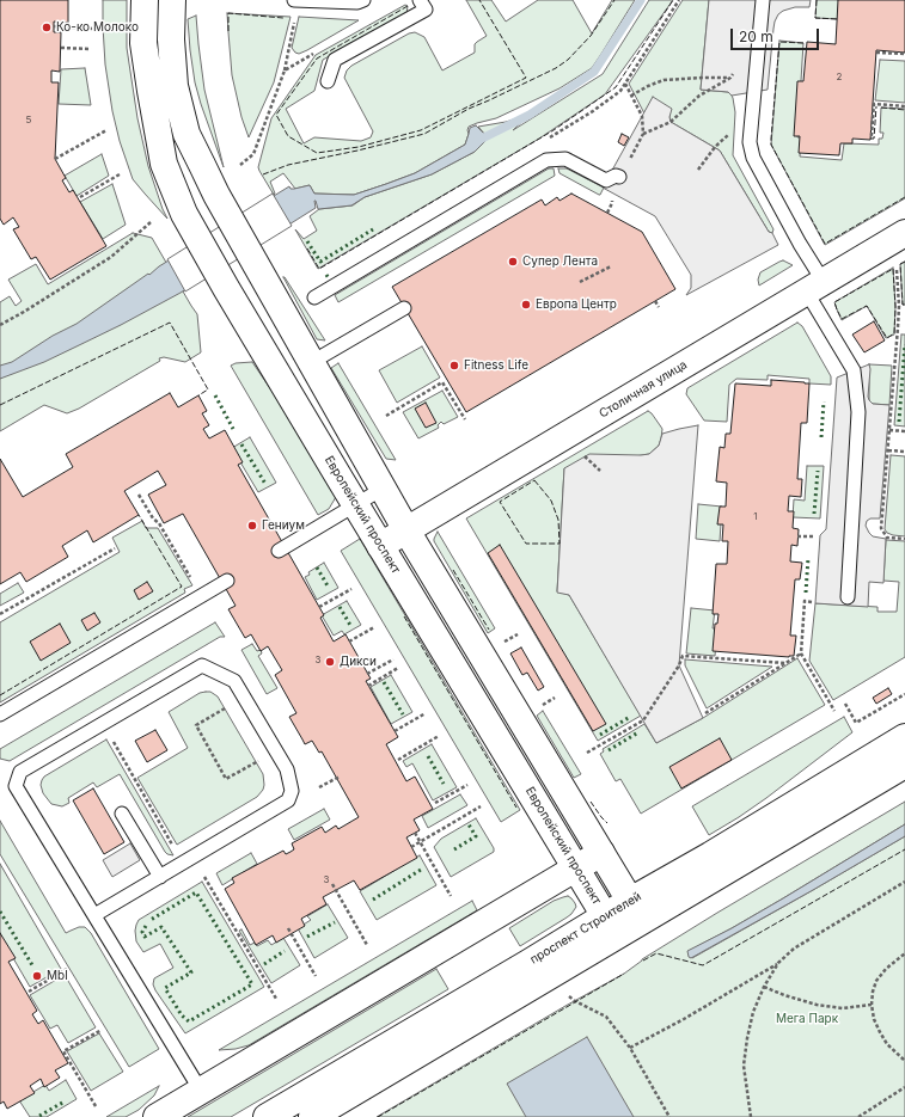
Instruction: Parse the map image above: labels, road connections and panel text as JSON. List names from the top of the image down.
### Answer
{
  "streets": {
    "street": ["Столичная улица", "Европейский проспект", "проспект Строителей"]
  },
  "crossings": [
    ["Столичная улица", "Европейский проспект"],
    ["Европейский проспект", "проспект Строителей"]
  ],
  "parks": ["Мега Парк"],
  "places": [
    "Ко-ко Молоко",
    "Супер Лента",
    "Европа Центр",
    "Fitness Life",
    "Гениум",
    "Дикси",
    "Mbl"
  ],
  "house_numbers": [
    "2",
    "5",
    "1",
    "3",
    "3"
  ],
  "scale_bar": "20 m"
}
